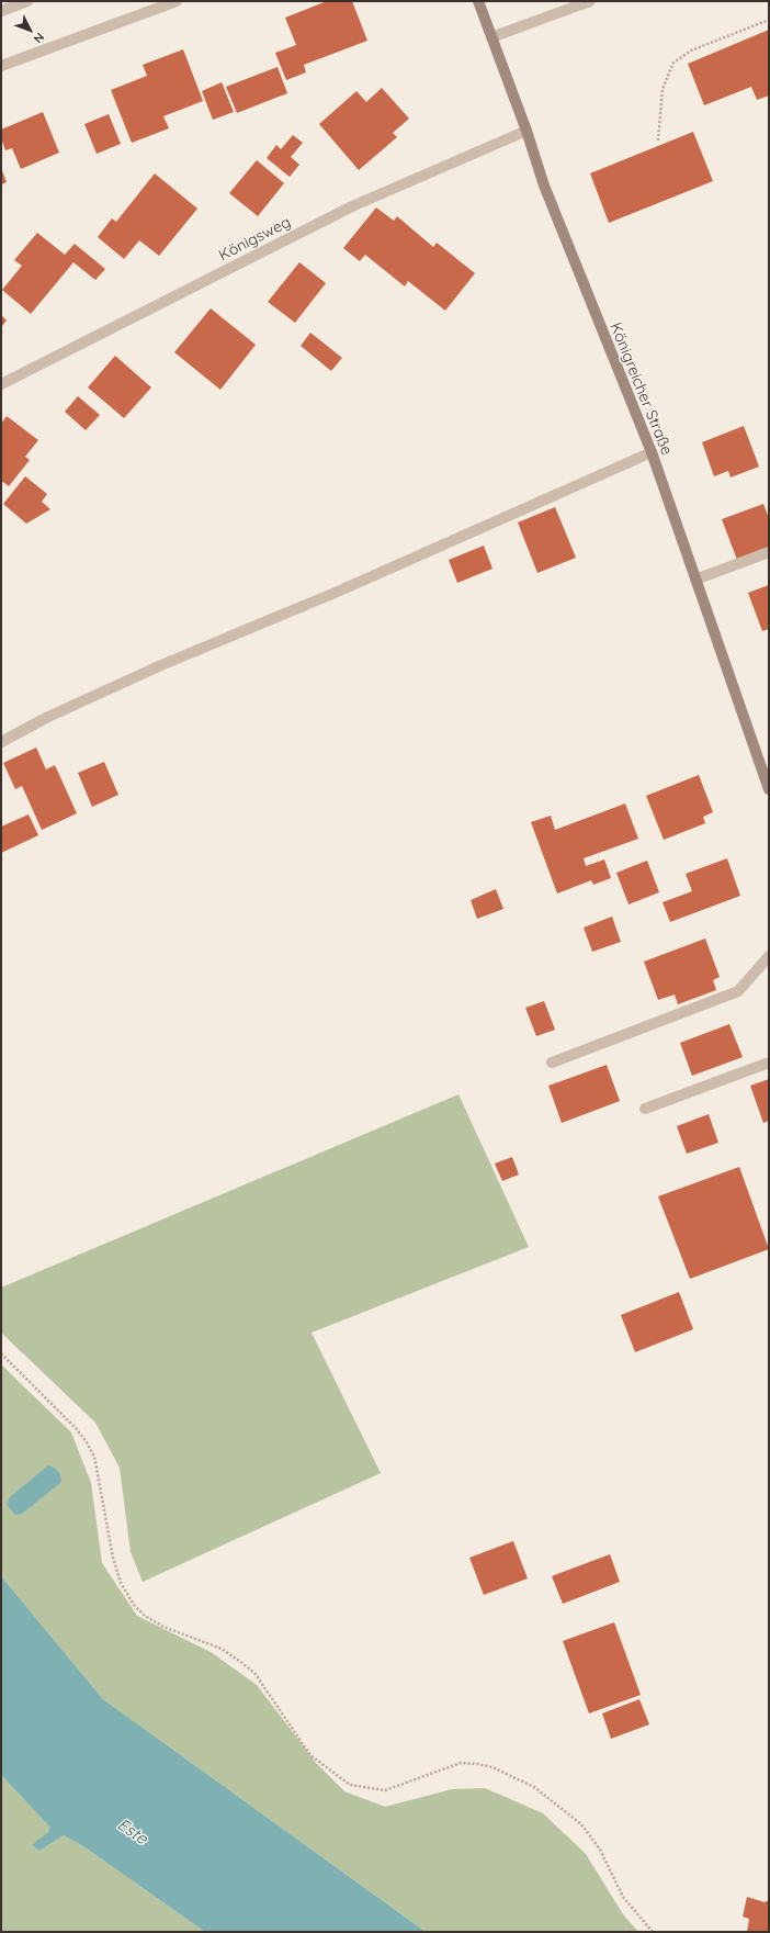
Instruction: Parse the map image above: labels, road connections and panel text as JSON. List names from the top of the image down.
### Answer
{
  "streets": {
    "street": ["Königsweg", "Königreicher Straße"]
  },
  "crossings": [
    ["Königsweg", "Königreicher Straße"]
  ],
  "water": ["Este"],
  "north": "bottom right"
}
